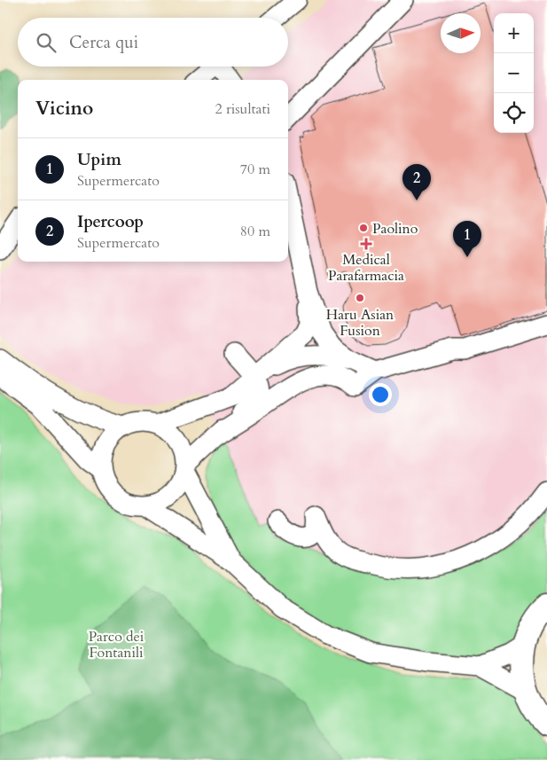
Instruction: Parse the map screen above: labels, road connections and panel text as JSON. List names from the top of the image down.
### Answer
{
  "parks": ["Parco dei Fontanili"],
  "places": {
    "other": ["Paolino", "Haru Asian Fusion"],
    "health": ["Medical Parafarmacia"]
  },
  "north": "right",
  "page": {
    "map_buttons": ["+", "−"],
    "search": "Cerca qui",
    "heading": ["Vicino", "2 risultati"],
    "list": [
      {
        "mark": "1",
        "name": "Upim",
        "note": "Supermercato",
        "value": "70 m"
      },
      {
        "mark": "2",
        "name": "Ipercoop",
        "note": "Supermercato",
        "value": "80 m"
      }
    ],
    "pins": ["2", "1"]
  }
}
